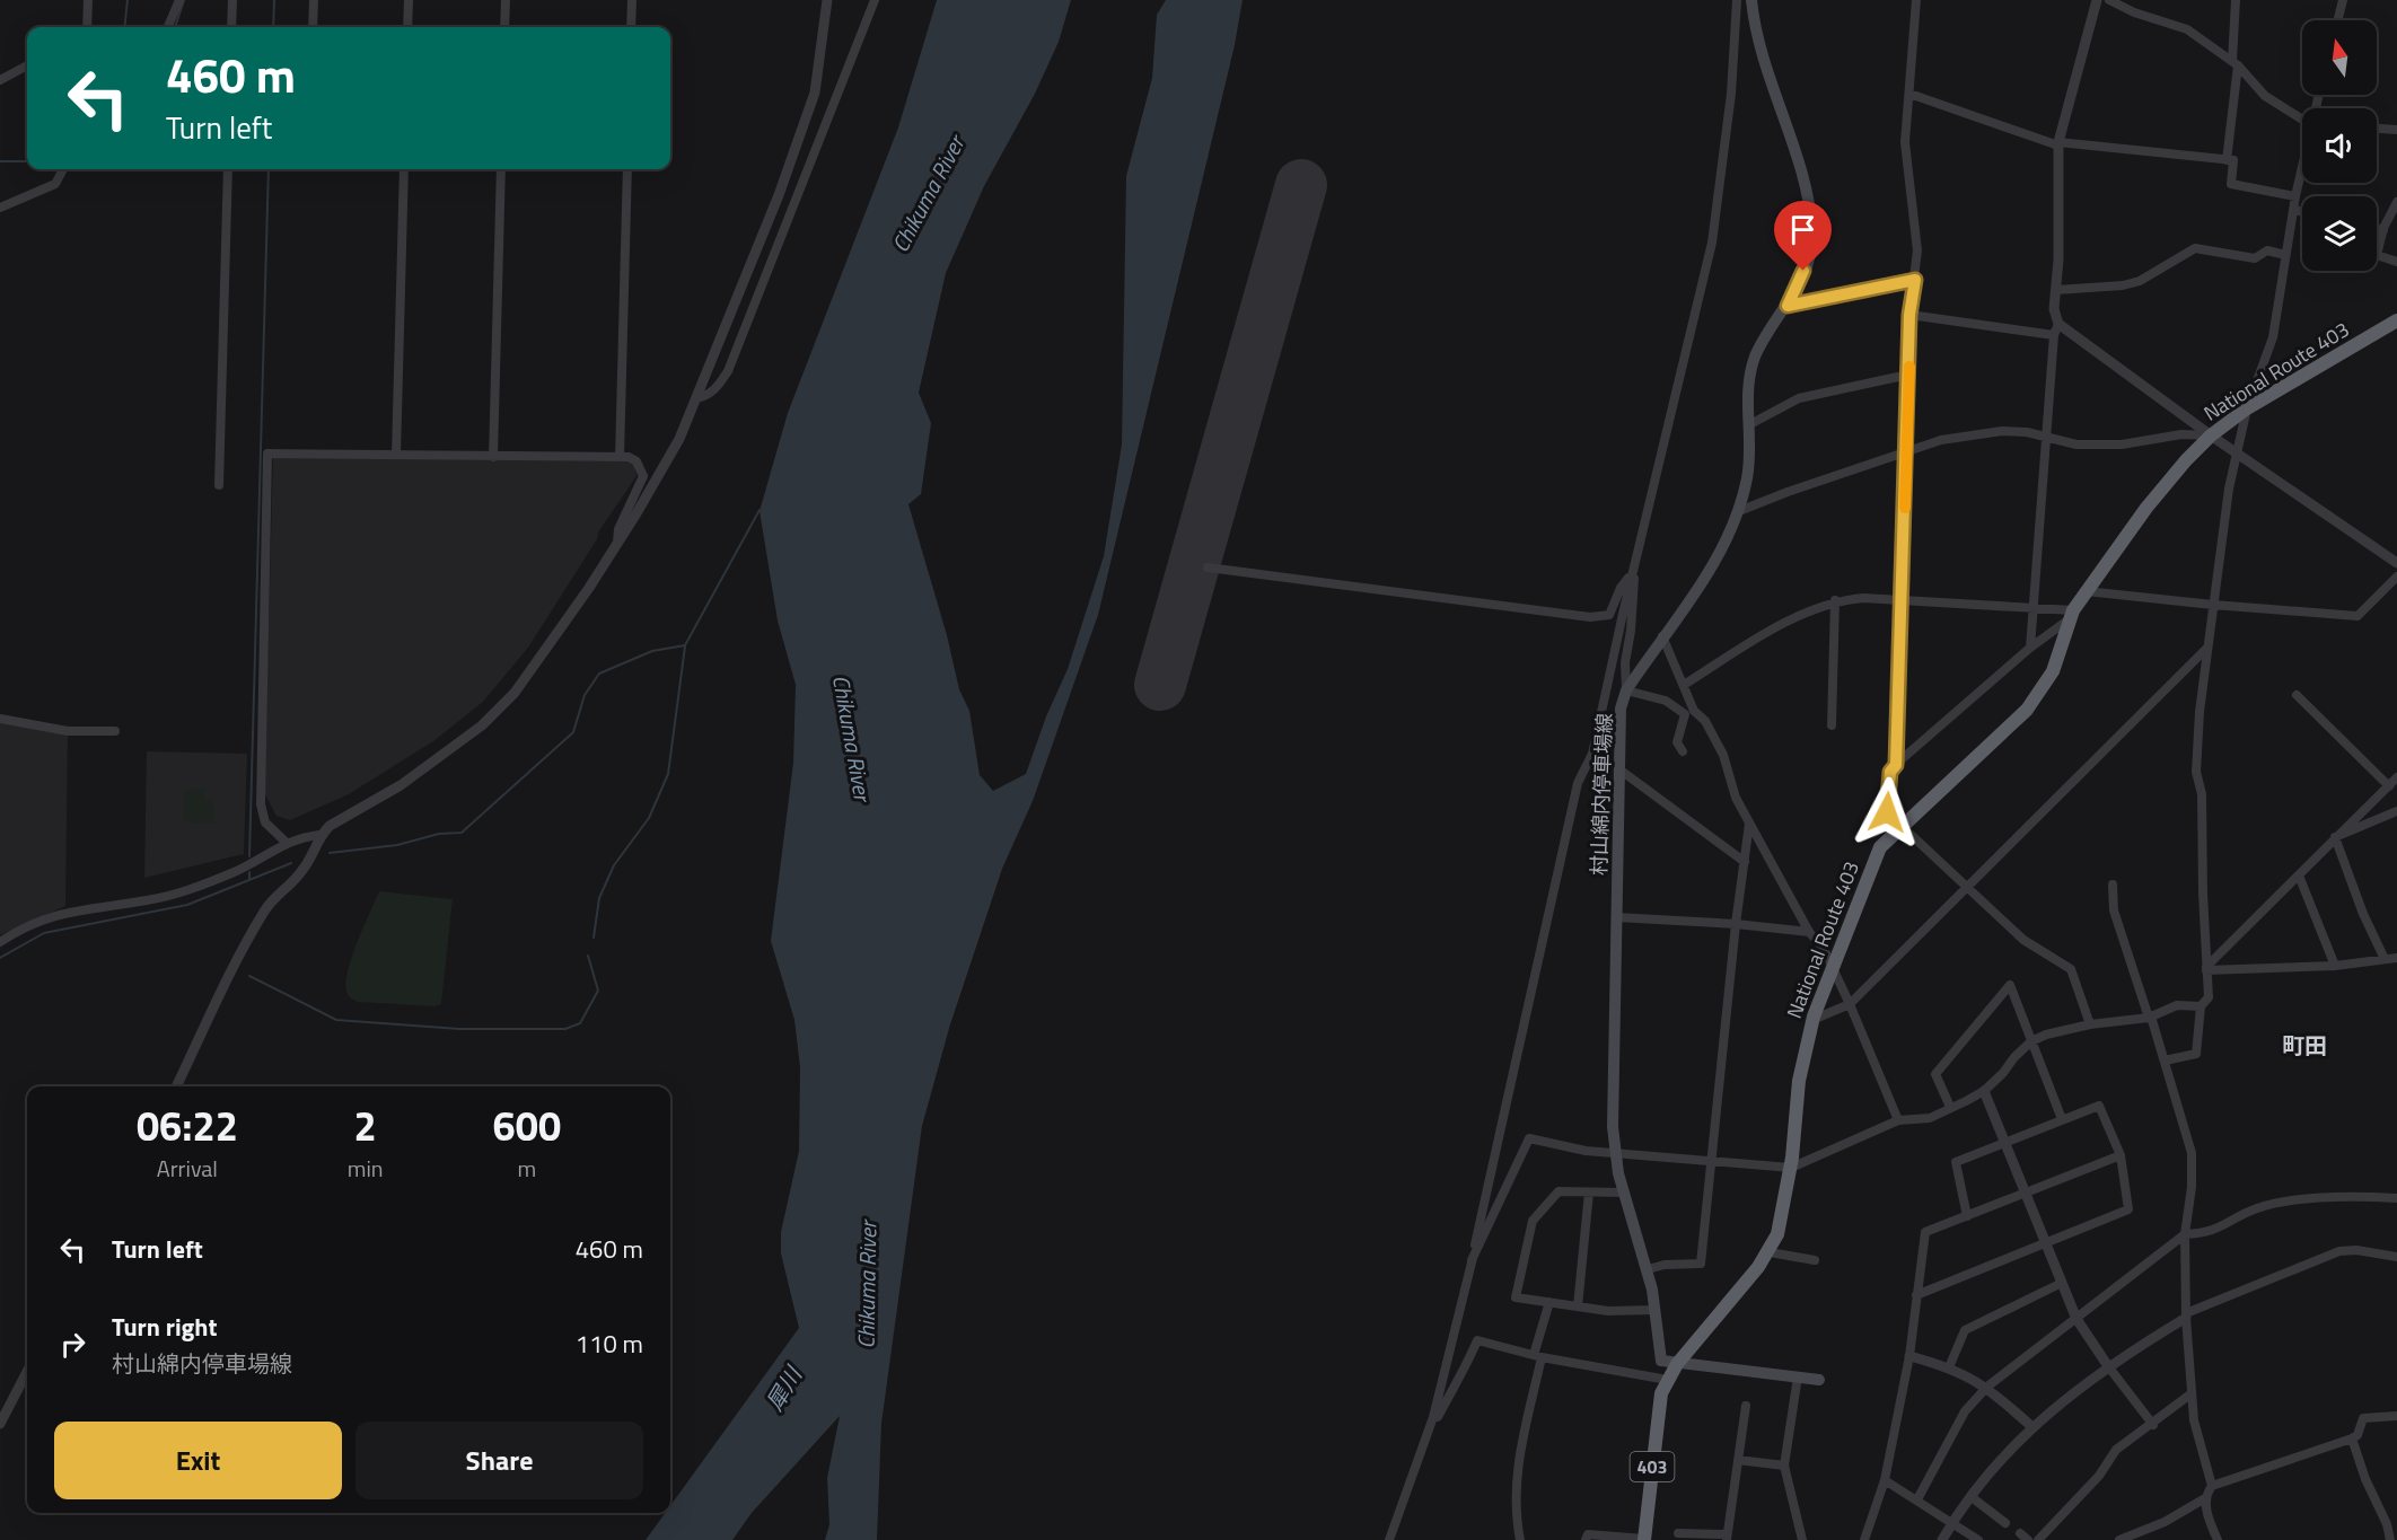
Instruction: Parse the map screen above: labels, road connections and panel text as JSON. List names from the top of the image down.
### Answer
{
  "streets": {
    "highway": ["National Route 403", "403"],
    "main road": ["村山綿内停車場線"]
  },
  "crossings": [
    ["National Route 403", "403"]
  ],
  "districts": ["町田"],
  "water": ["Chikuma River", "犀川"],
  "north": "top",
  "page": {
    "turn": ["460 m", "Turn left"],
    "eta": [
      "06:22",
      "Arrival",
      "2",
      "min",
      "600",
      "m"
    ],
    "list": [
      {
        "name": "Turn left",
        "value": "460 m"
      },
      {
        "name": "Turn right",
        "note": "村山綿内停車場線",
        "value": "110 m"
      }
    ],
    "buttons": ["Exit", "Share"]
  }
}
